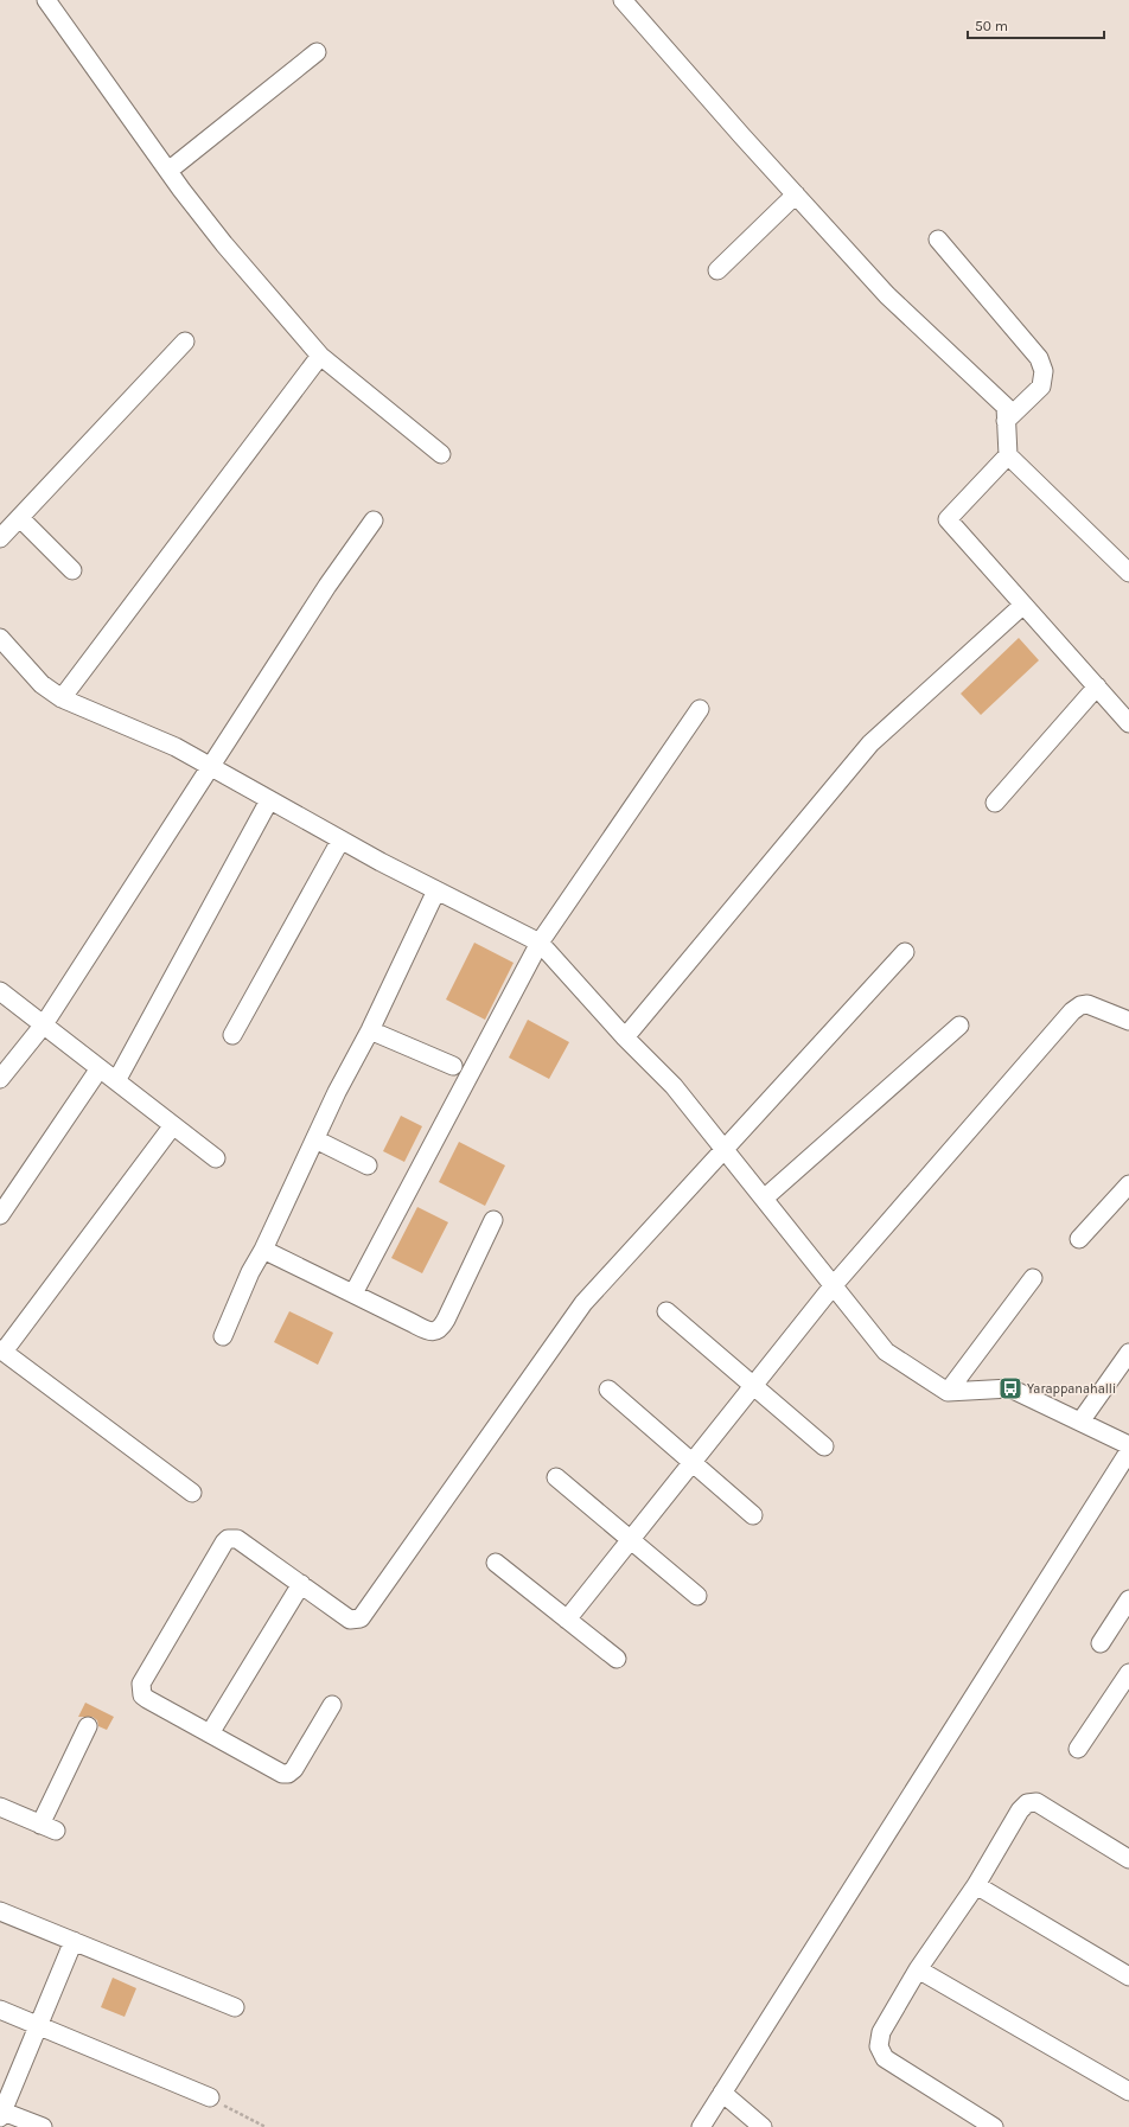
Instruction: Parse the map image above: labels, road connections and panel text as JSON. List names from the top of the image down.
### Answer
{
  "places": {
    "bus stop": ["Yarappanahalli"]
  },
  "scale_bar": "50 m"
}
